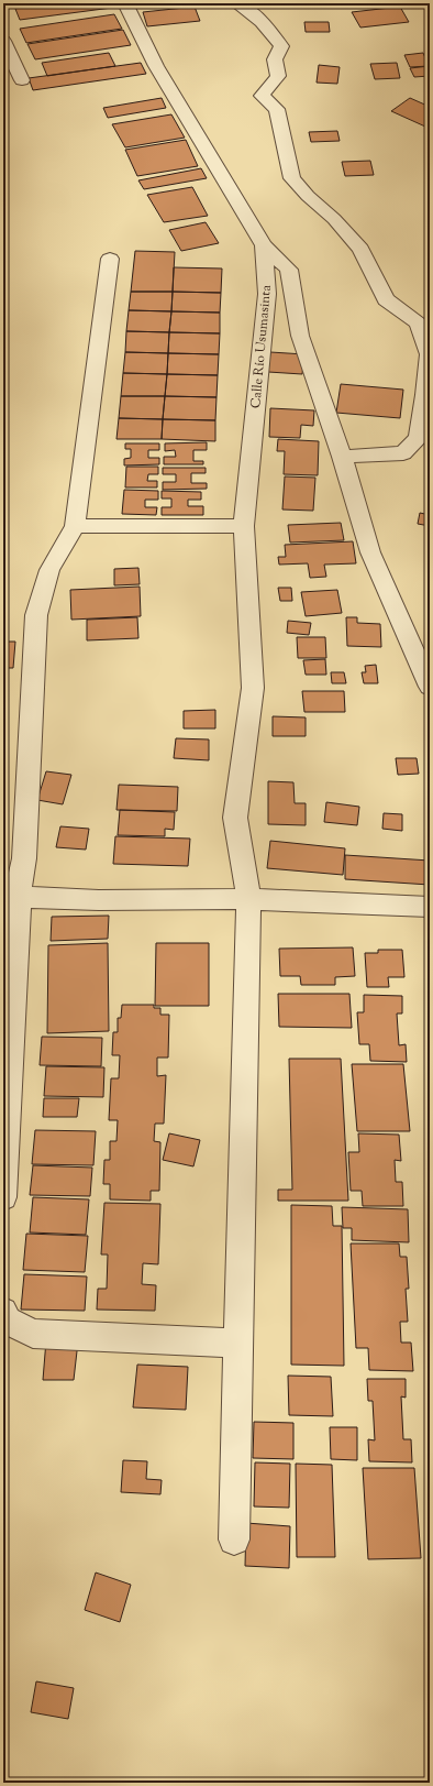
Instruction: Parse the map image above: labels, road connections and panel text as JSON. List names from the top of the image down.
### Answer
{
  "streets": {
    "street": ["Calle Río Usumasinta"]
  }
}
